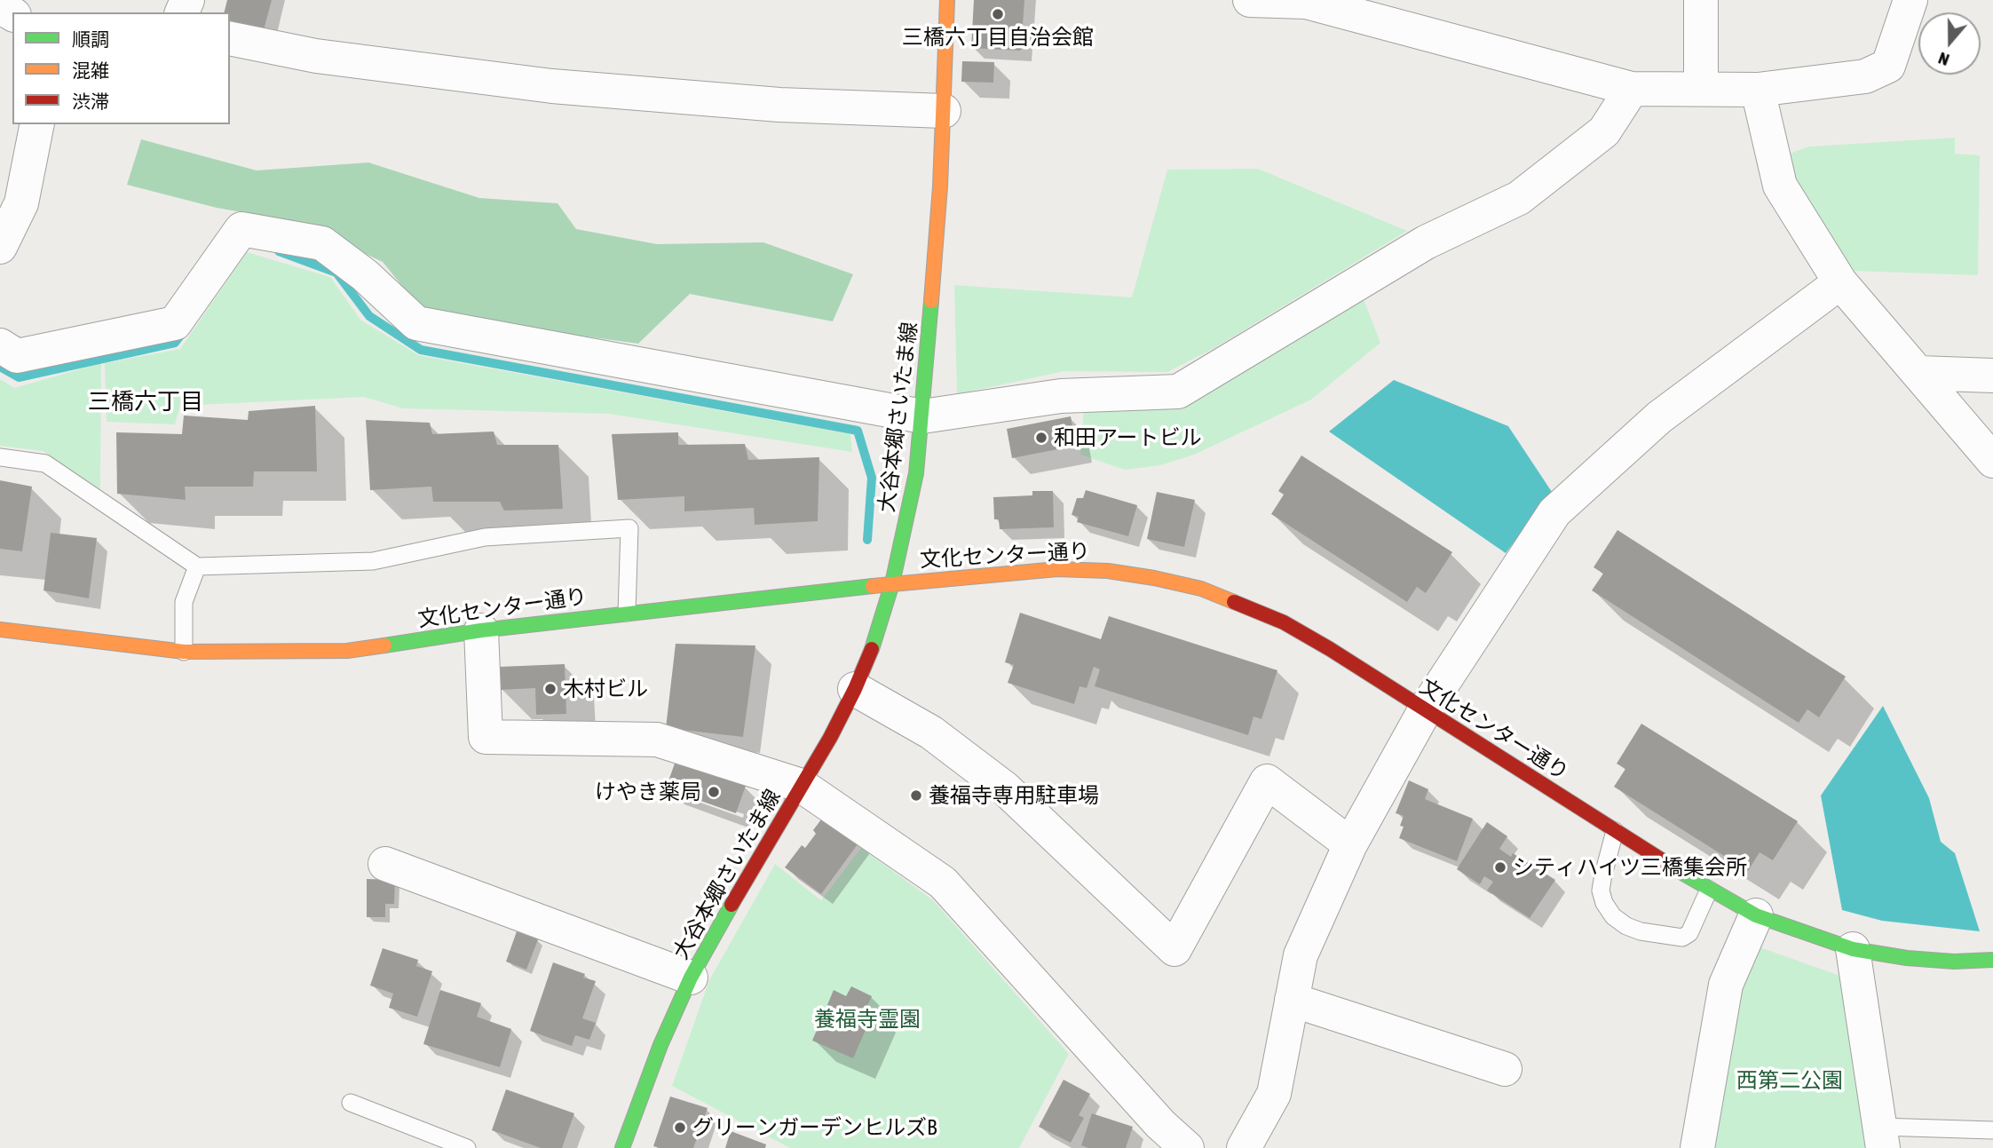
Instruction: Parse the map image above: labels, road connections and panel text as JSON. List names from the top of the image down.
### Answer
{
  "streets": {
    "street": ["大谷本郷さいたま線", "文化センター通り"]
  },
  "crossings": [
    ["大谷本郷さいたま線", "文化センター通り"]
  ],
  "districts": ["三橋六丁目"],
  "parks": ["養福寺霊園", "西第二公園"],
  "places": [
    "三橋六丁目自治会館",
    "和田アートビル",
    "木村ビル",
    "けやき薬局",
    "養福寺専用駐車場",
    "シティハイツ三橋集会所",
    "グリーンガーデンヒルズB"
  ],
  "legend": ["順調", "混雑", "渋滞"],
  "north": "bottom"
}
